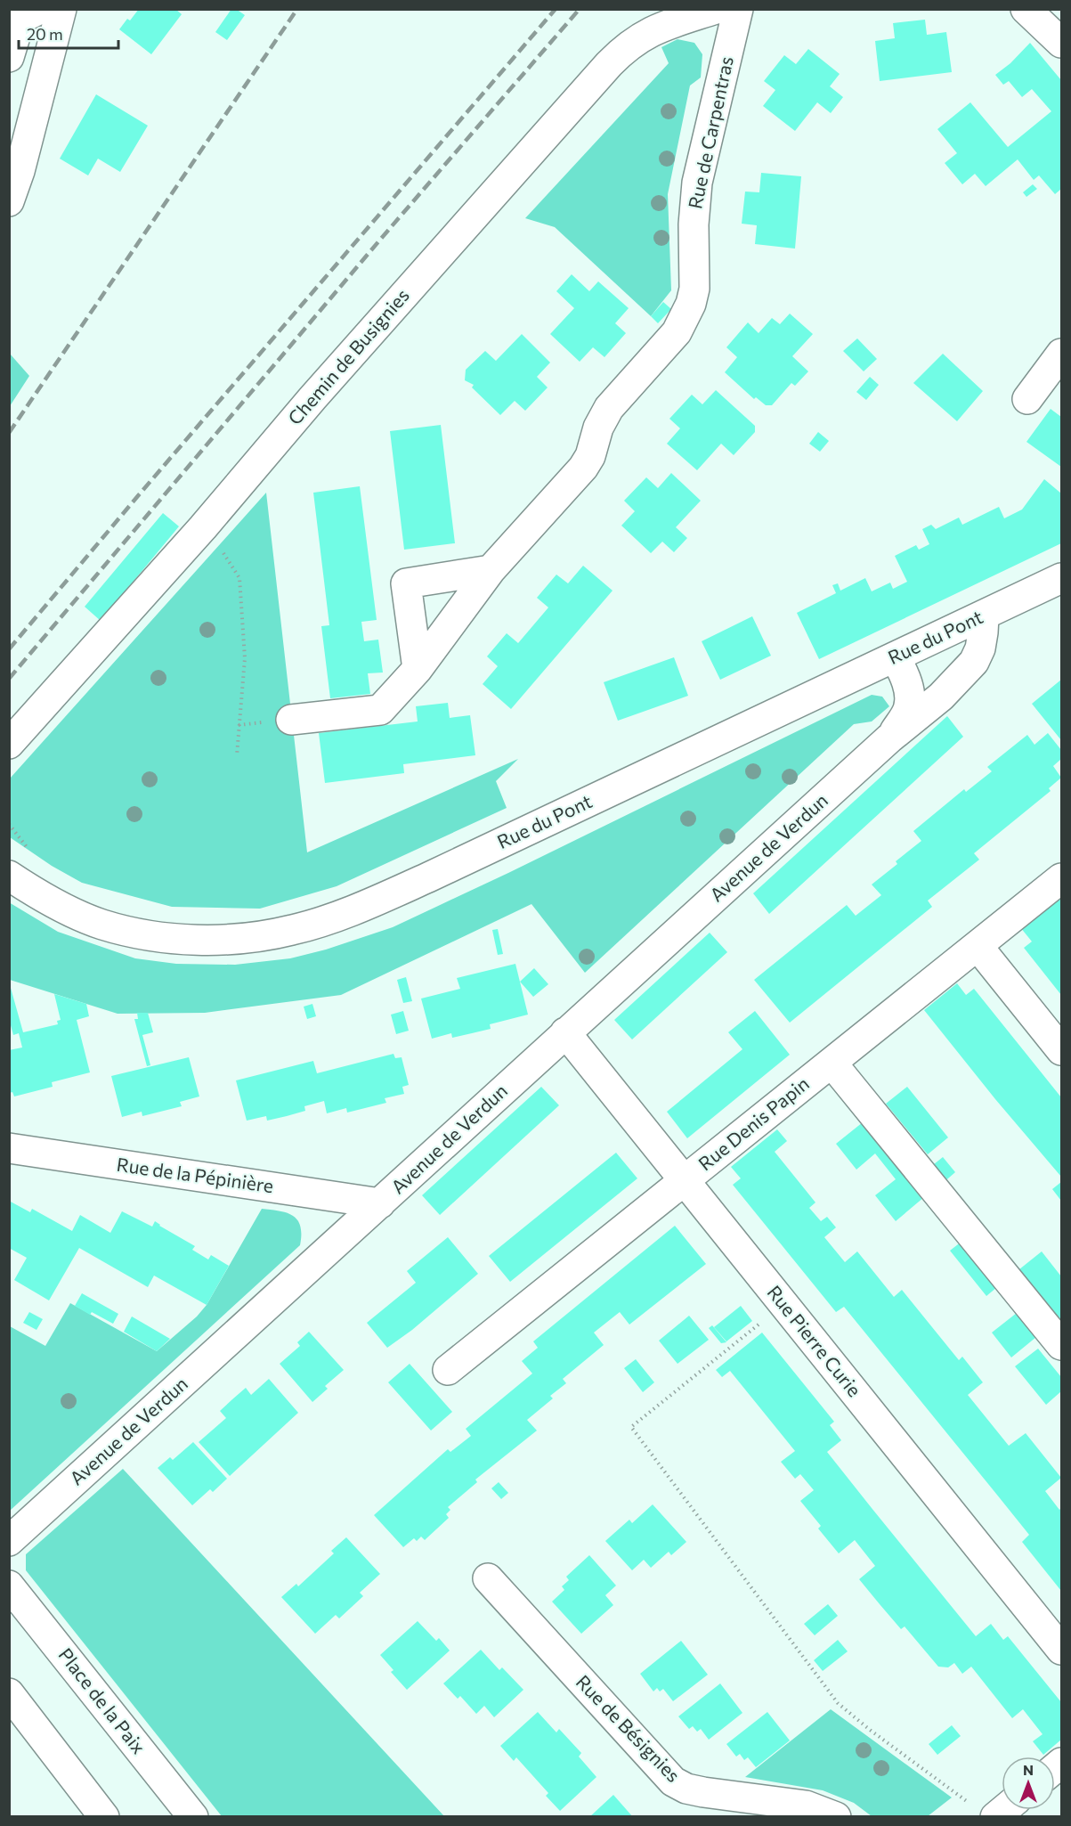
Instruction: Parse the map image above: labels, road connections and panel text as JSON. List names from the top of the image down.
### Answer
{
  "streets": {
    "street": [
      "Rue de Carpentras",
      "Chemin de Busignies",
      "Rue du Pont",
      "Avenue de Verdun",
      "Rue Denis Papin",
      "Rue de la Pépinière",
      "Rue Pierre Curie",
      "Place de la Paix",
      "Rue de Bésignies"
    ]
  },
  "crossings": [
    ["Rue du Pont", "Avenue de Verdun"],
    ["Avenue de Verdun", "Rue de la Pépinière"],
    ["Avenue de Verdun", "Rue Pierre Curie"],
    ["Rue Denis Papin", "Rue Pierre Curie"]
  ],
  "scale_bar": "20 m",
  "north": "top"
}
